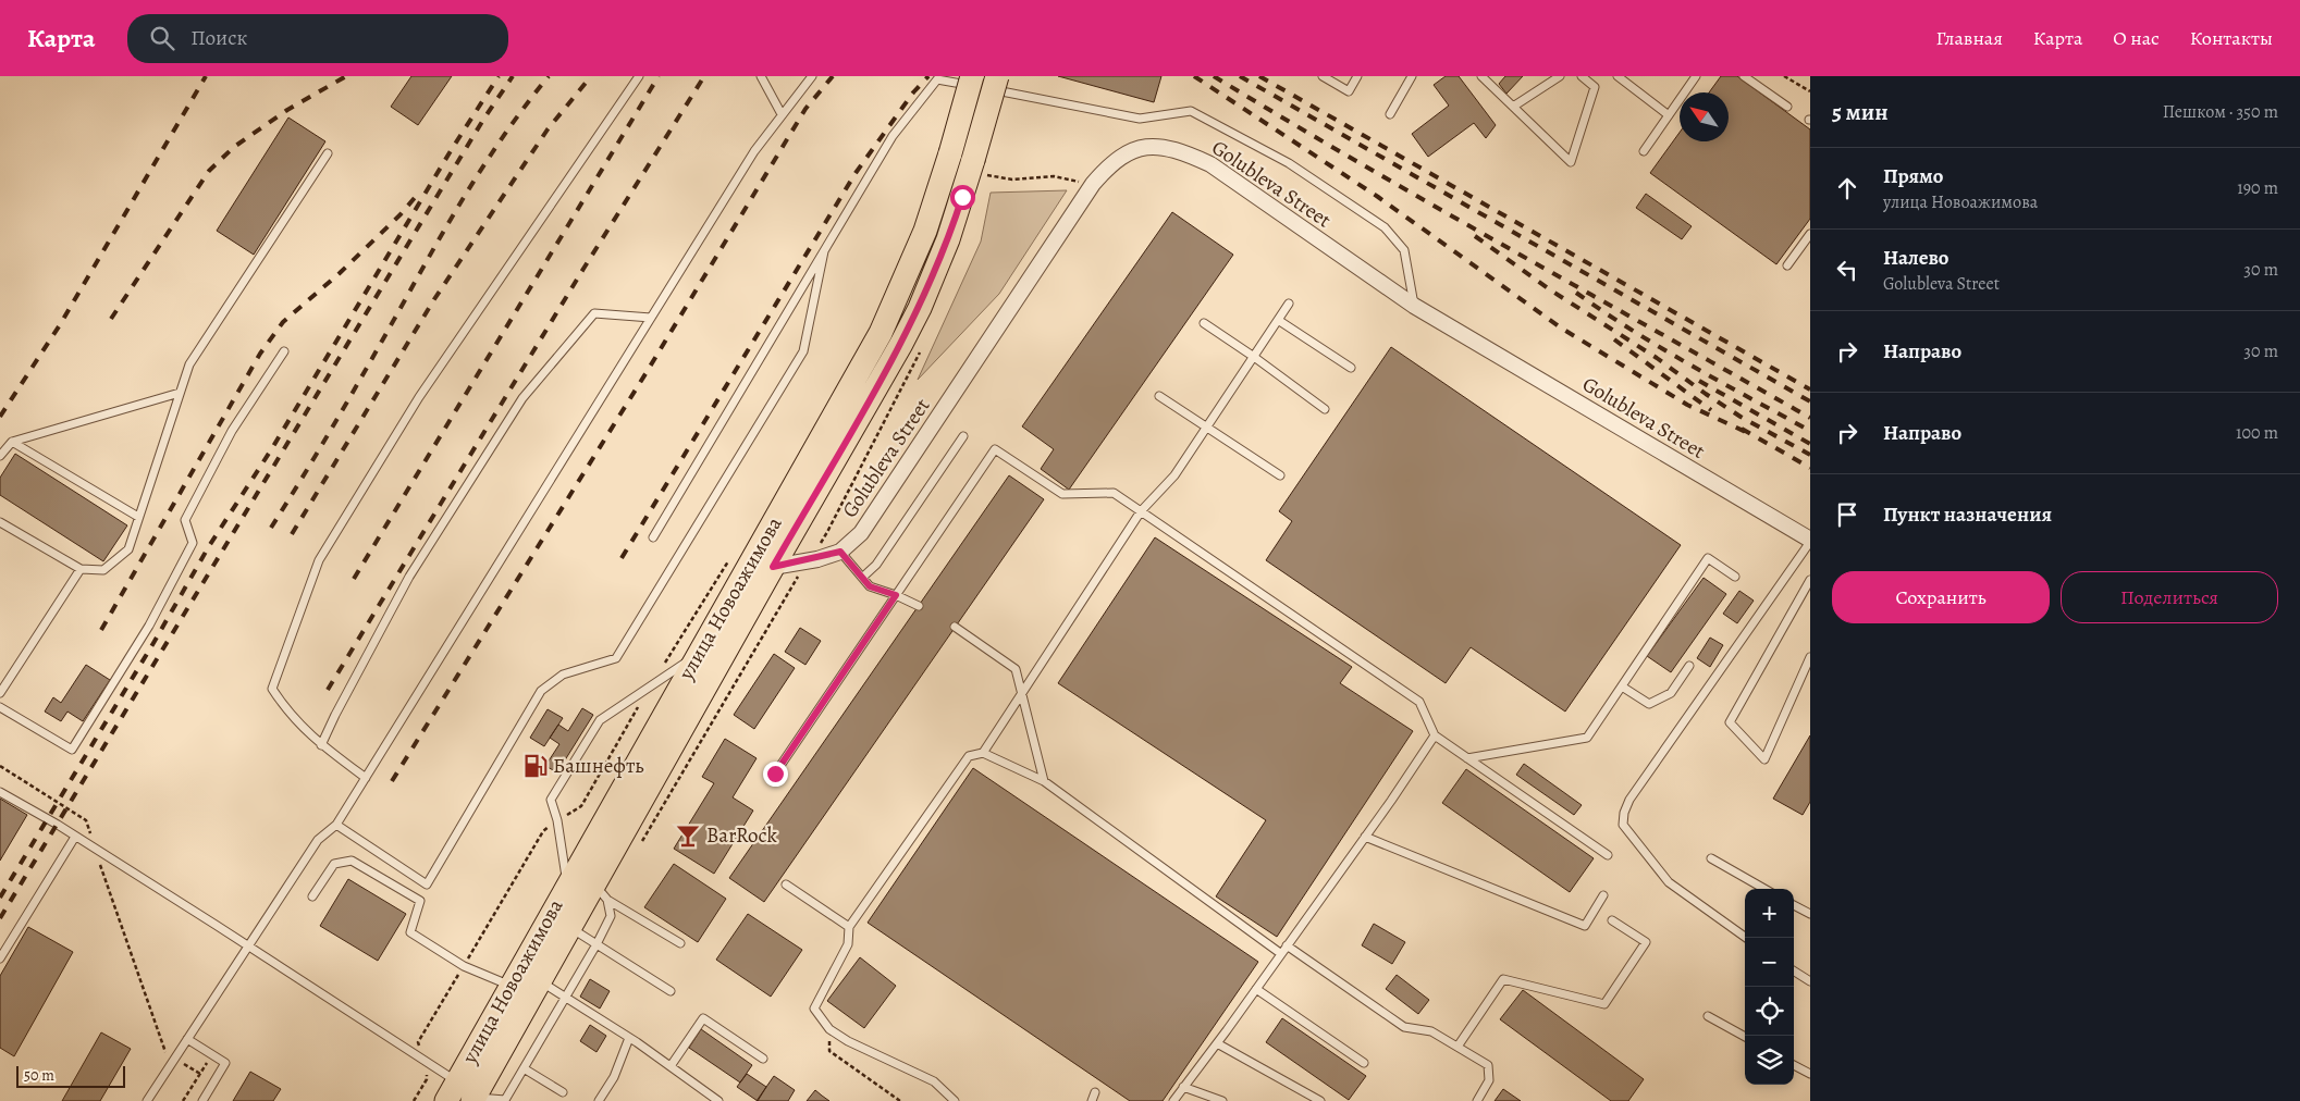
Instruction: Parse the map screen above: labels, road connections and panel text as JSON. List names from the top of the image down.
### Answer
{
  "streets": {
    "main road": ["улица Новоажимова"],
    "street": ["Golubleva Street"]
  },
  "crossings": [
    ["Golubleva Street", "улица Новоажимова"]
  ],
  "places": {
    "fuel station": ["Башнефть"],
    "bar": ["BarRock"]
  },
  "scale_bar": "50 m",
  "north": "top left",
  "page": {
    "header": "Карта",
    "search": "Поиск",
    "nav": [
      "Главная",
      "Карта",
      "О нас",
      "Контакты"
    ],
    "heading": ["5 мин", "Пешком · 350 m"],
    "list": [
      ["Прямо", "улица Новоажимова", "190 m"],
      ["Налево", "Golubleva Street", "30 m"],
      ["Направо", "30 m"],
      ["Направо", "100 m"],
      "Пункт назначения"
    ],
    "buttons": ["Сохранить", "Поделиться"],
    "map_buttons": ["+", "−"],
    "scale": "50 m"
  }
}
